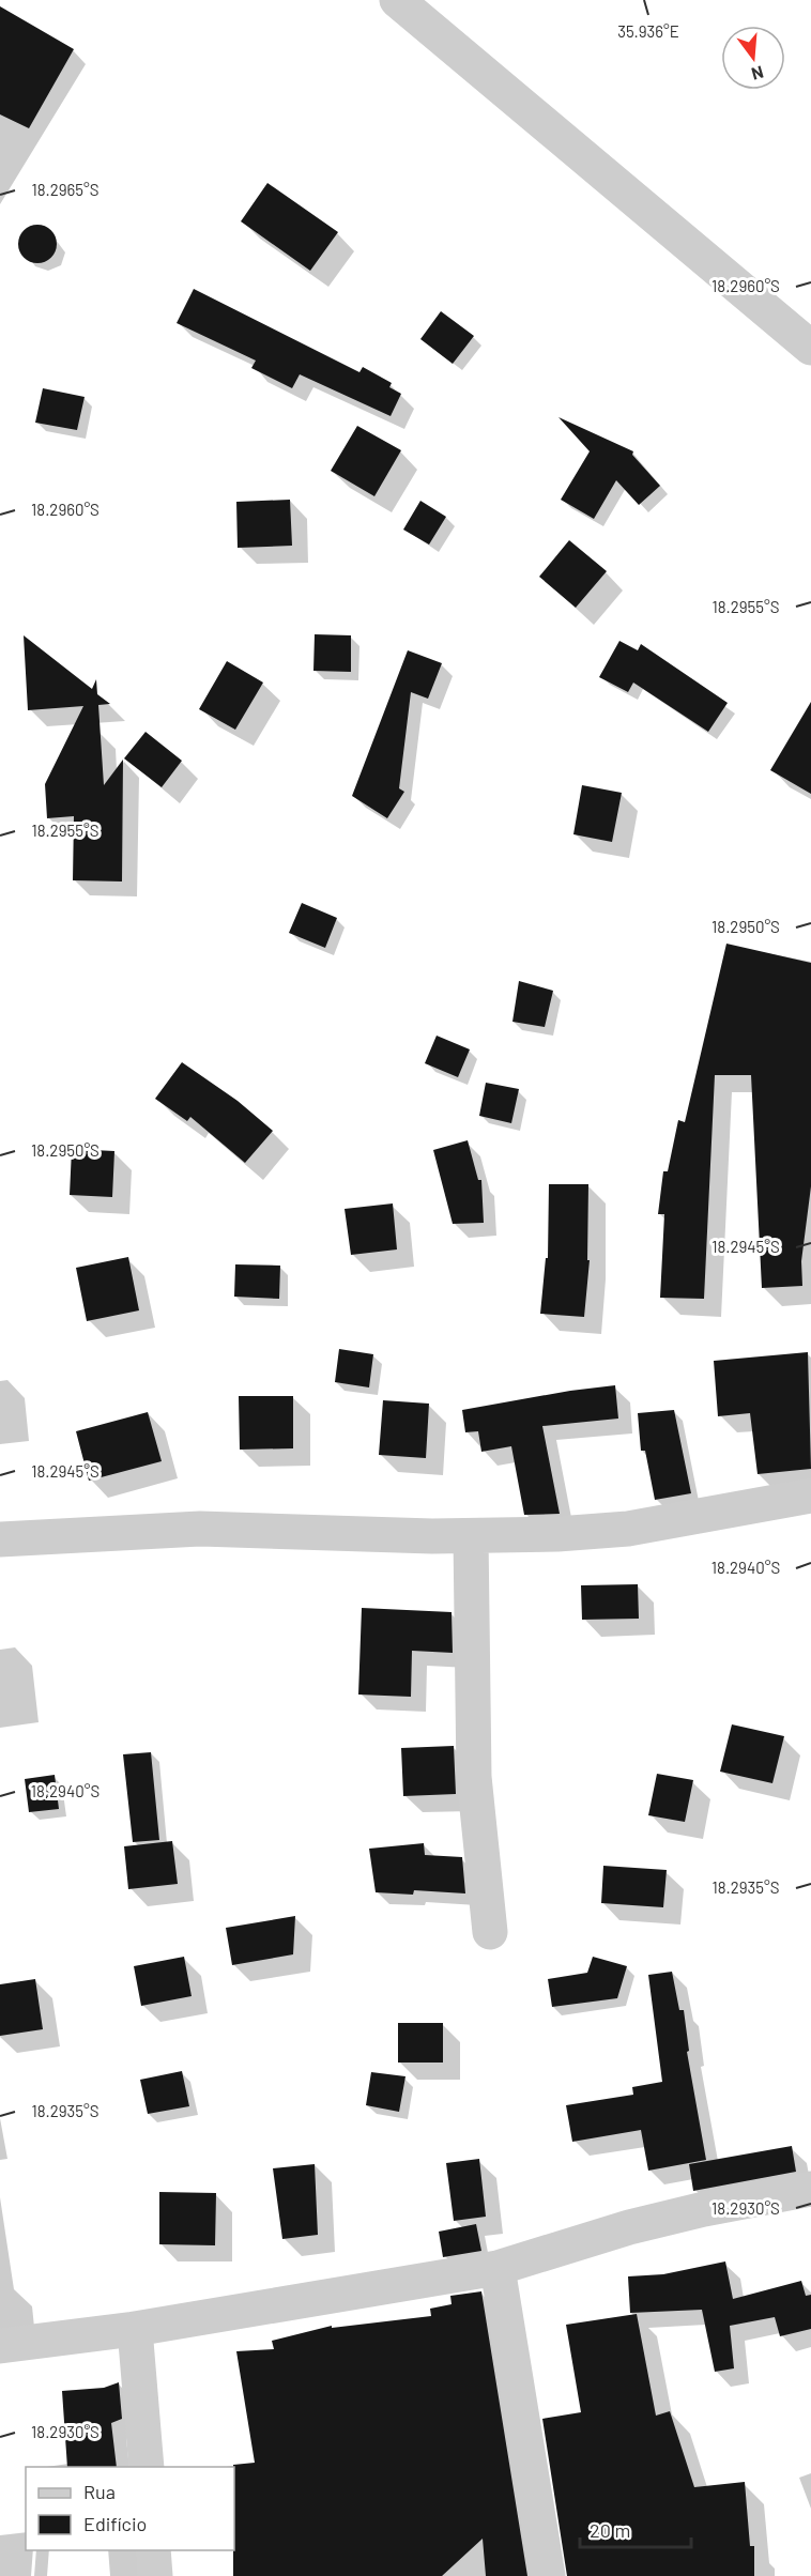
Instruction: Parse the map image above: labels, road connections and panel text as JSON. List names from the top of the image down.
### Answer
{
  "legend": ["Rua", "Edifício"],
  "scale_bar": "20 m",
  "north": "bottom",
  "coordinates": [
    "35.936°E",
    "18.2965°S",
    "18.2960°S",
    "18.2955°S",
    "18.2950°S",
    "18.2945°S",
    "18.2940°S",
    "18.2935°S",
    "18.2930°S"
  ]
}
